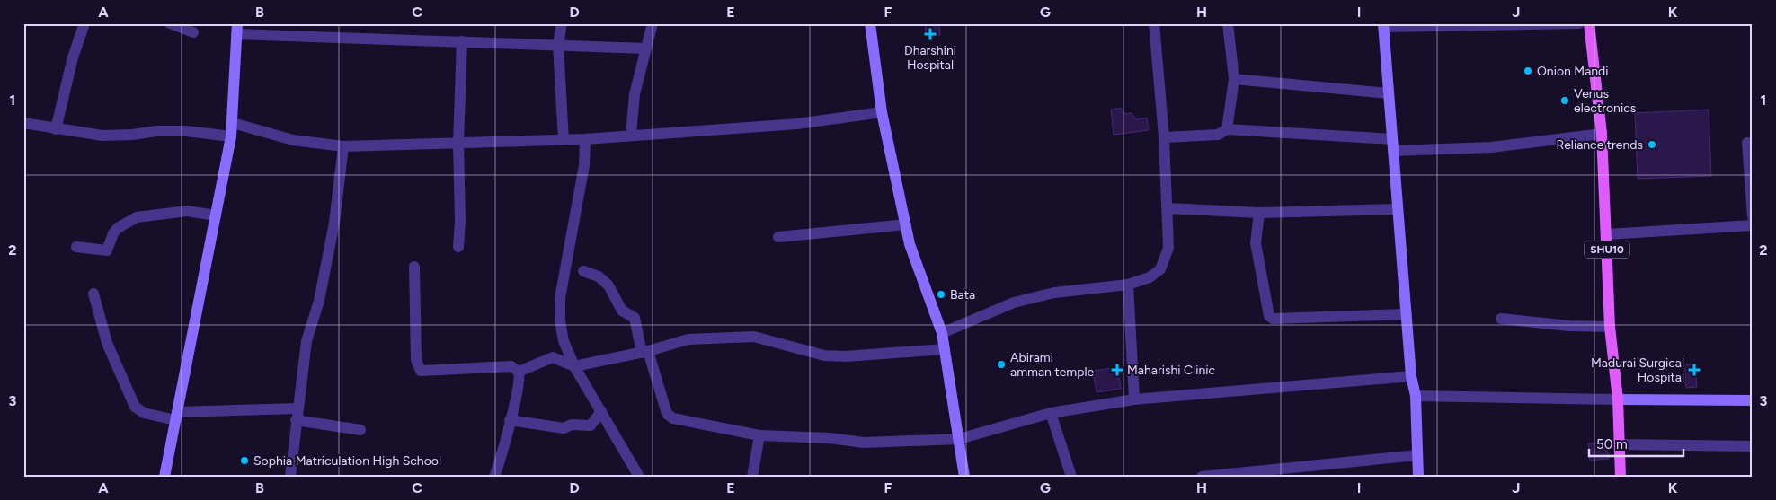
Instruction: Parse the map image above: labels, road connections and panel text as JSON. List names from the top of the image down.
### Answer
{
  "streets": {
    "main road": ["SHU10"]
  },
  "places": {
    "health": ["Dharshini Hospital", "Maharishi Clinic", "Madurai Surgical Hospital"],
    "other": [
      "Onion Mandi",
      "Venus electronics",
      "Reliance trends",
      "Bata",
      "Abirami amman temple",
      "Sophia Matriculation High School"
    ]
  },
  "scale_bar": "50 m",
  "grid": {
    "columns": [
      "A",
      "B",
      "C",
      "D",
      "E",
      "F",
      "G",
      "H",
      "I",
      "J",
      "K"
    ],
    "rows": ["1", "2", "3"]
  }
}
